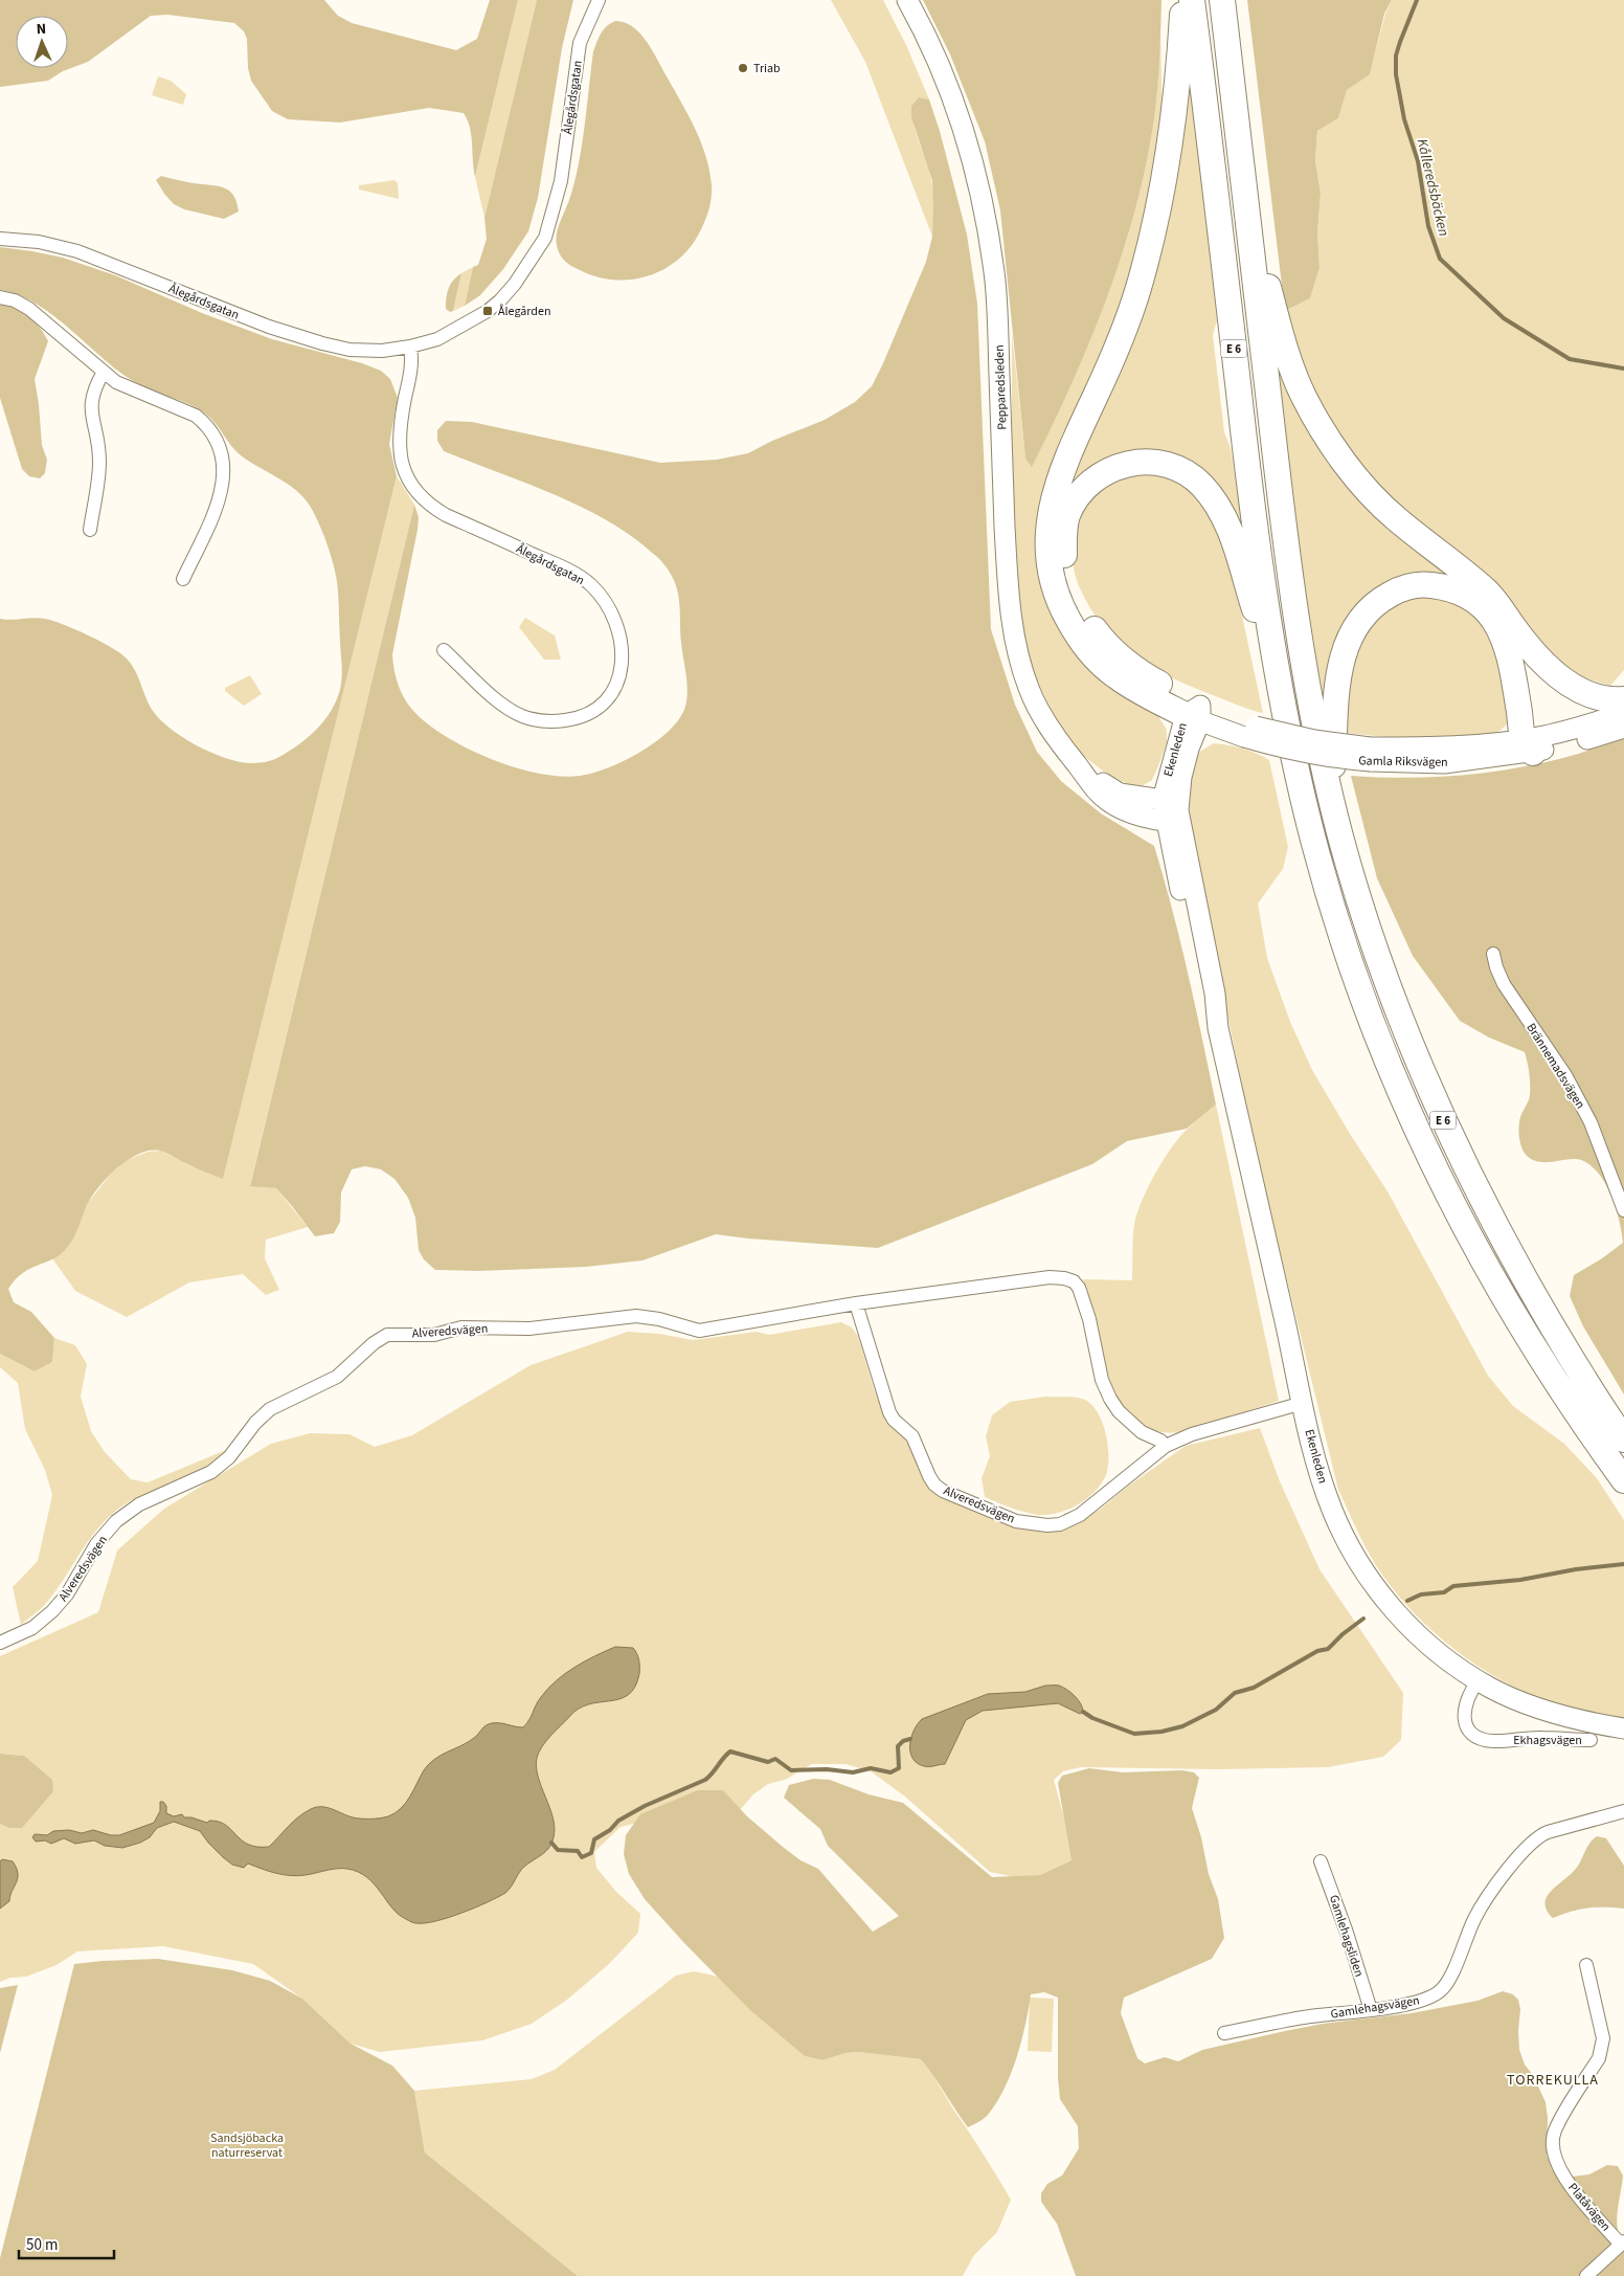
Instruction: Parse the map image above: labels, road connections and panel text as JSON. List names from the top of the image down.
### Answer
{
  "streets": {
    "highway": ["E 6"],
    "street": [
      "Ålegårdsgatan",
      "Pepparedsleden",
      "Ekenleden",
      "Gamla Riksvägen",
      "Brännemadsvägen",
      "Alveredsvägen",
      "Ekhagsvägen",
      "Gamlehagsliden",
      "Gamlehagsvägen",
      "Platåvägen"
    ]
  },
  "crossings": [
    ["Pepparedsleden", "Ekenleden"],
    ["Ekenleden", "Gamla Riksvägen"],
    ["Ekenleden", "Alveredsvägen"],
    ["Ekenleden", "Ekhagsvägen"],
    ["Gamlehagsliden", "Gamlehagsvägen"]
  ],
  "districts": ["TORREKULLA"],
  "water": ["Kålleredsbäcken"],
  "parks": ["Sandsjöbacka naturreservat"],
  "places": {
    "other": ["Triab"],
    "transit": ["Ålegården"]
  },
  "scale_bar": "50 m",
  "north": "top"
}
